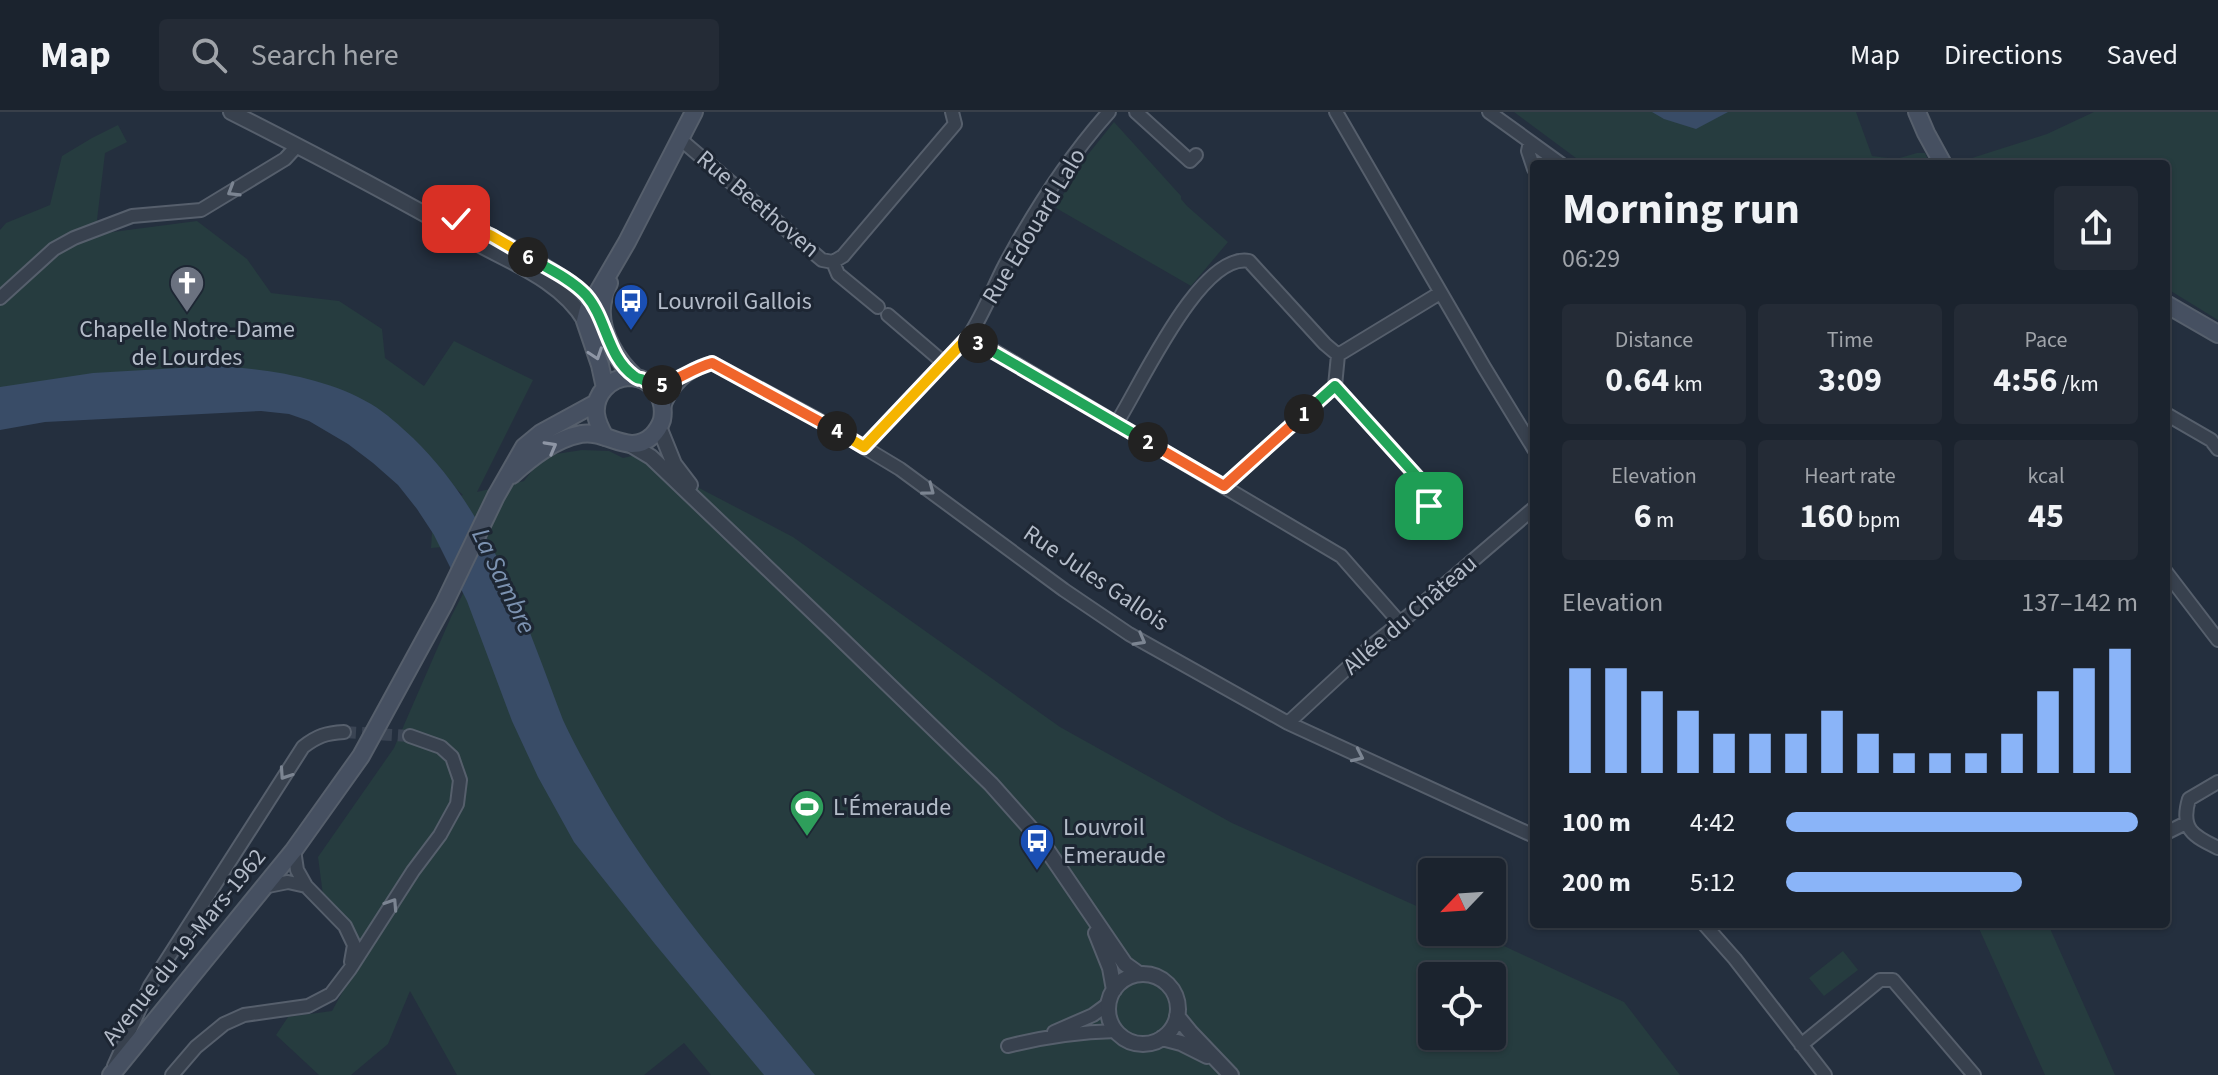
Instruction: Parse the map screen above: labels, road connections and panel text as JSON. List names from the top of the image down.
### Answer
{
  "streets": {
    "main road": ["Avenue du 19-Mars-1962"],
    "street": [
      "Rue Beethoven",
      "Rue Edouard Lalo",
      "Rue Jules Gallois",
      "Allée du Château"
    ]
  },
  "crossings": [
    ["Rue Edouard Lalo", "Rue Jules Gallois"],
    ["Rue Jules Gallois", "Allée du Château"]
  ],
  "one_way": ["Rue Jules Gallois"],
  "water": ["La Sambre"],
  "places": {
    "church": ["Chapelle Notre-Dame de Lourdes"],
    "bus stop": ["Louvroil Gallois", "Louvroil Emeraude"],
    "sports": ["L'Émeraude"]
  },
  "north": "bottom left",
  "page": {
    "header": "Map",
    "search": "Search here",
    "nav": ["Map", "Directions", "Saved"],
    "heading": ["Morning run", "06:29"],
    "pins": [
      "6",
      "3",
      "5",
      "1",
      "4",
      "2"
    ],
    "stats": [
      ["Distance", "0.64 km"],
      ["Time", "3:09"],
      ["Pace", "4:56 /km"],
      ["Elevation", "6 m"],
      ["Heart rate", "160 bpm"],
      ["kcal", "45"]
    ],
    "chart": ["Elevation", "137–142 m"],
    "list": [
      {
        "name": "100 m",
        "note": "4:42"
      },
      {
        "name": "200 m",
        "note": "5:12"
      }
    ]
  }
}
